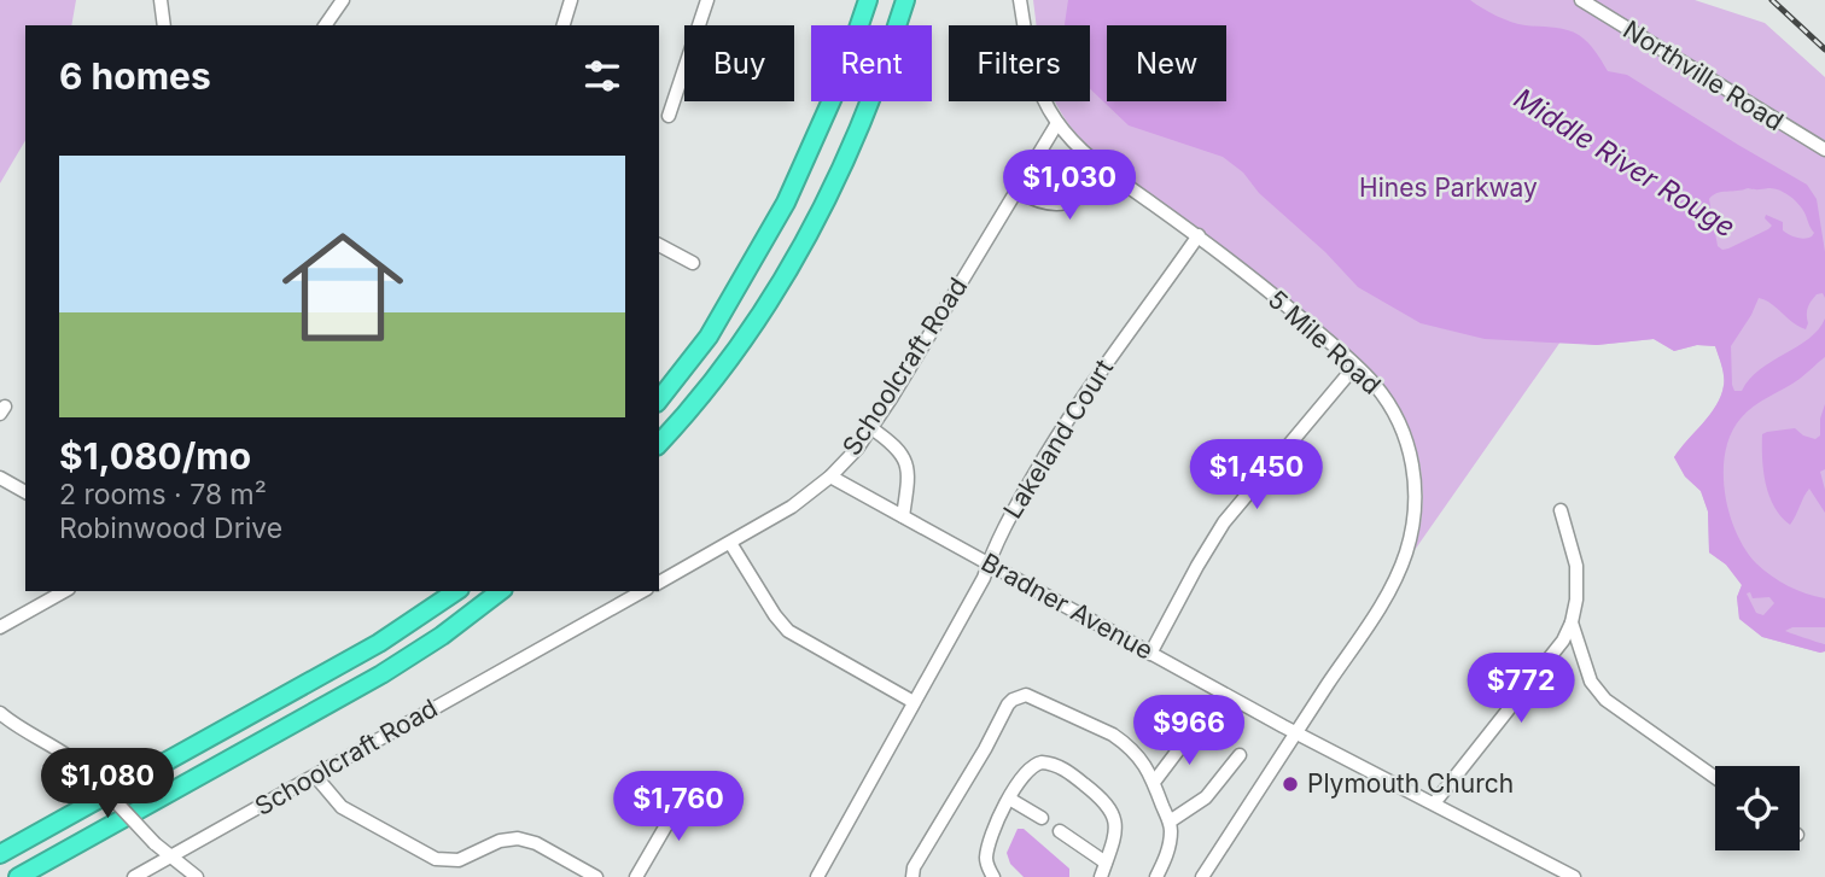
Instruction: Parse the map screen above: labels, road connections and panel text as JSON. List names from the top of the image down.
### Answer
{
  "streets": {
    "street": [
      "Northville Road",
      "5 Mile Road",
      "Schoolcraft Road",
      "Lakeland Court",
      "Bradner Avenue"
    ]
  },
  "crossings": [
    ["5 Mile Road", "Schoolcraft Road"],
    ["5 Mile Road", "Lakeland Court"],
    ["5 Mile Road", "Bradner Avenue"],
    ["Schoolcraft Road", "Bradner Avenue"],
    ["Lakeland Court", "Bradner Avenue"]
  ],
  "water": ["Middle River Rouge"],
  "parks": ["Hines Parkway"],
  "places": ["Plymouth Church"],
  "page": {
    "chip": [
      "Buy",
      "Rent",
      "Filters",
      "New"
    ],
    "heading": "6 homes",
    "list": [
      {
        "name": "$1,080/mo",
        "note": "2 rooms · 78 m² · Robinwood Drive"
      }
    ],
    "price": [
      "$1,030",
      "$1,450",
      "$772",
      "$966",
      "$1,080",
      "$1,760"
    ]
  }
}
